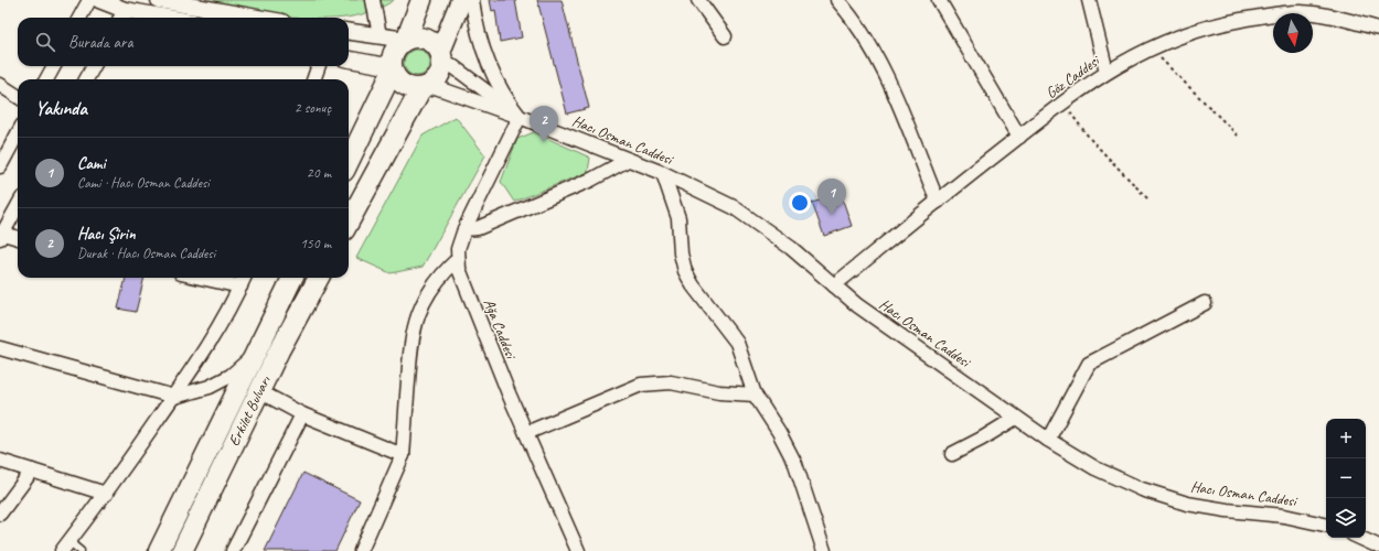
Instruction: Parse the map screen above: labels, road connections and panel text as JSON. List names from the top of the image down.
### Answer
{
  "streets": {
    "main road": ["Erkilet Bulvarı"],
    "street": ["Göz Caddesi", "Hacı Osman Caddesi", "Ağa Caddesi"]
  },
  "crossings": [
    ["Göz Caddesi", "Hacı Osman Caddesi"],
    ["Hacı Osman Caddesi", "Ağa Caddesi"]
  ],
  "north": "bottom",
  "page": {
    "search": "Burada ara",
    "heading": ["Yakında", "2 sonuç"],
    "pins": ["2", "1"],
    "list": [
      {
        "mark": "1",
        "name": "Cami",
        "note": "Cami · Hacı Osman Caddesi",
        "value": "20 m"
      },
      {
        "mark": "2",
        "name": "Hacı Şirin",
        "note": "Durak · Hacı Osman Caddesi",
        "value": "150 m"
      }
    ],
    "map_buttons": ["+", "−"]
  }
}
